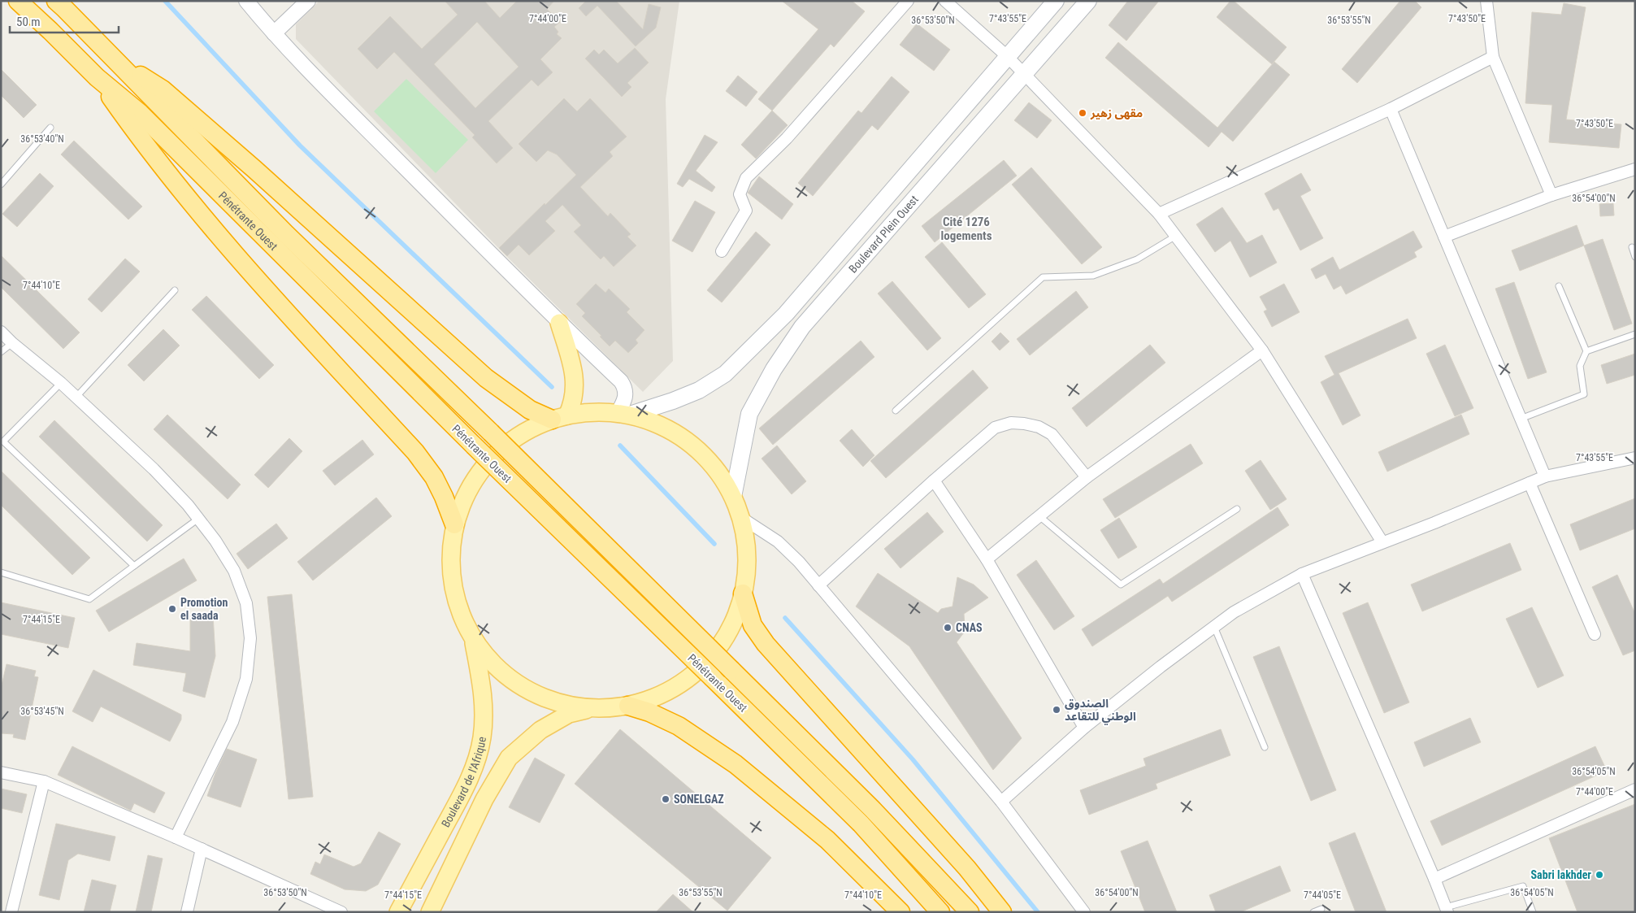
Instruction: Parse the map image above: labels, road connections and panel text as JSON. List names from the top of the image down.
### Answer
{
  "streets": {
    "highway": ["Pénétrante Ouest"],
    "main road": ["Boulevard Plein Ouest", "Boulevard de l'Afrique"]
  },
  "districts": ["Cité 1276 logements"],
  "places": [
    "مقهى زهير",
    "Promotion el saada",
    "CNAS",
    "الصندوق الوطني للتقاعد",
    "SONELGAZ",
    "Sabri lakhder"
  ],
  "scale_bar": "50 m",
  "coordinates": [
    "7°44'00\"E",
    "7°43'55\"E",
    "7°43'50\"E",
    "36°53'50\"N",
    "36°53'55\"N",
    "36°53'40\"N",
    "36°54'00\"N",
    "7°44'10\"E",
    "7°44'15\"E",
    "36°53'45\"N",
    "36°54'05\"N",
    "7°44'05\"E"
  ]
}
